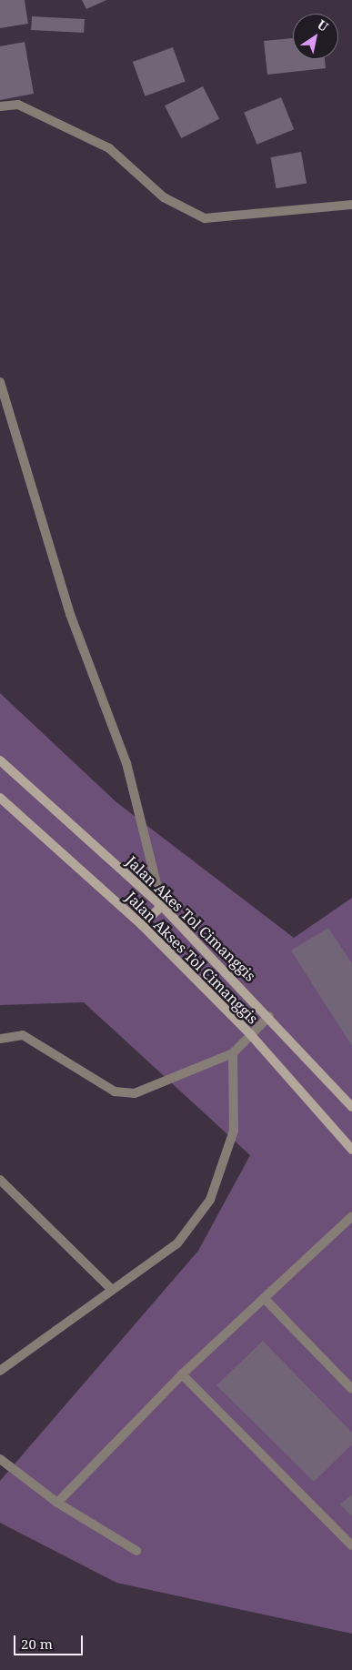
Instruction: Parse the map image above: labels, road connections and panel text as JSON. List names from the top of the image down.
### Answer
{
  "streets": {
    "main road": ["Jalan Akes Tol Cimanggis", "Jalan Akses Tol Cimanggis"]
  },
  "scale_bar": "20 m",
  "north": "top right"
}
